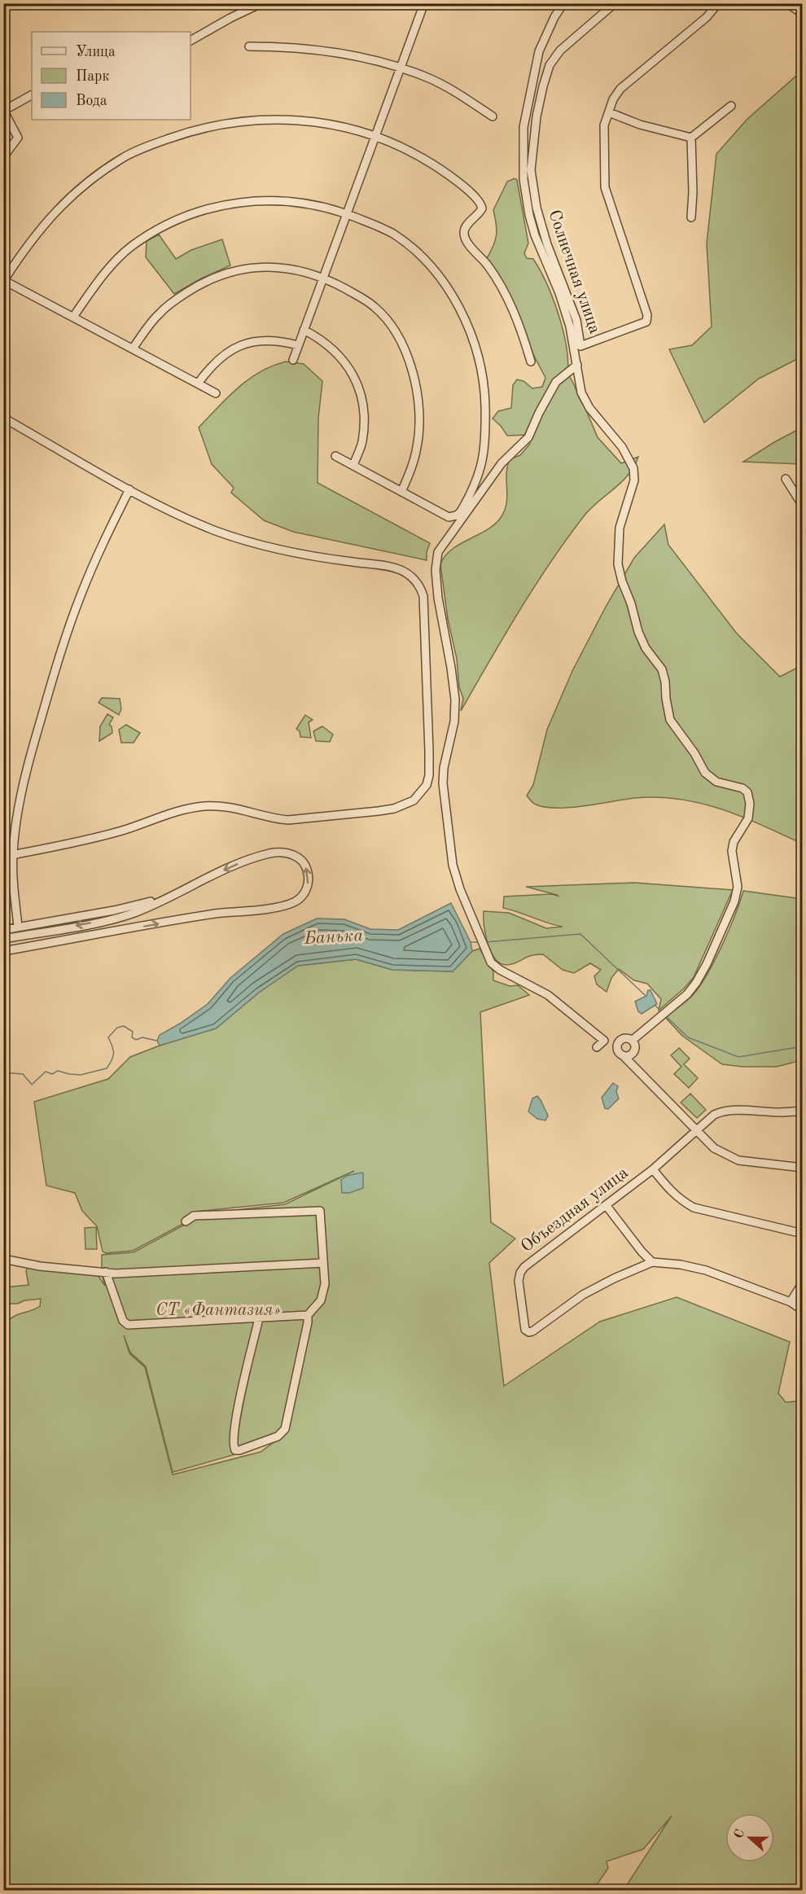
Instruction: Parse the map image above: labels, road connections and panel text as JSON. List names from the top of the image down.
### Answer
{
  "streets": {
    "street": ["Солнечная улица", "Объездная улица"]
  },
  "water": ["Банька"],
  "parks": ["СТ «Фантазия»"],
  "legend": ["Улица", "Парк", "Вода"],
  "north": "left"
}
